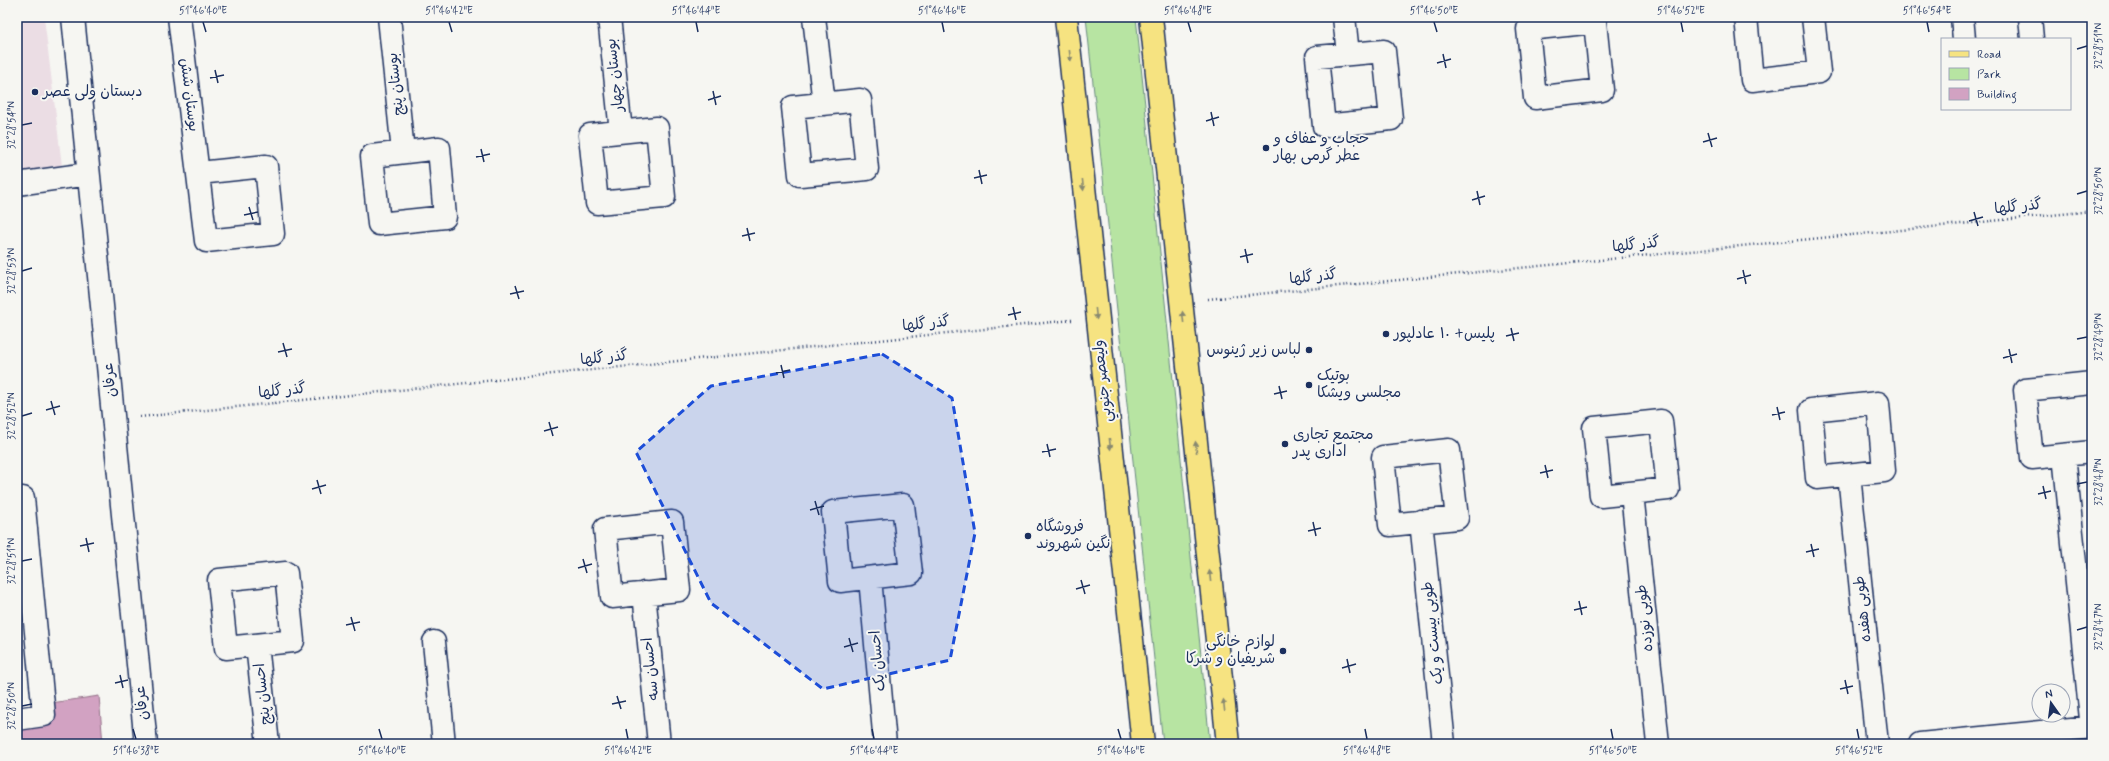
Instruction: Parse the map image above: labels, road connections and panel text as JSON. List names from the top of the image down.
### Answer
{
  "streets": {
    "main road": ["وليعصر جنوبي"],
    "street": [
      "بوستان چهار",
      "بوستان پنج",
      "بوستان شش",
      "عرفان",
      "طوبی هفده",
      "طوبی نوزده",
      "طوبی بیست و یک",
      "احسان یک",
      "احسان سه",
      "احسان پنج"
    ],
    "path": ["گذر گلها"]
  },
  "crossings": [
    ["گذر گلها", "عرفان"],
    ["گذر گلها", "وليعصر جنوبي"]
  ],
  "places": [
    "دبستان ولی عصر",
    "حجاب و عفاف و عطر گرمی بهار",
    "پلیس+ ۱۰ عادلپور",
    "لباس زیر ژینوس",
    "بوتیک مجلسی ویشکا",
    "مجتمع تجاری اداری پدر",
    "فروشگاه نگین شهروند",
    "لوازم خانگی شریفیان و شرکا"
  ],
  "legend": ["Road", "Park", "Building"],
  "north": "top",
  "coordinates": [
    "51°46'40\"E",
    "51°46'42\"E",
    "51°46'44\"E",
    "51°46'46\"E",
    "51°46'48\"E",
    "51°46'50\"E",
    "51°46'52\"E",
    "51°46'54\"E",
    "32°28'51\"N",
    "32°28'54\"N",
    "32°28'50\"N",
    "32°28'53\"N",
    "32°28'49\"N",
    "32°28'52\"N",
    "32°28'48\"N",
    "32°28'47\"N",
    "51°46'38\"E"
  ]
}
